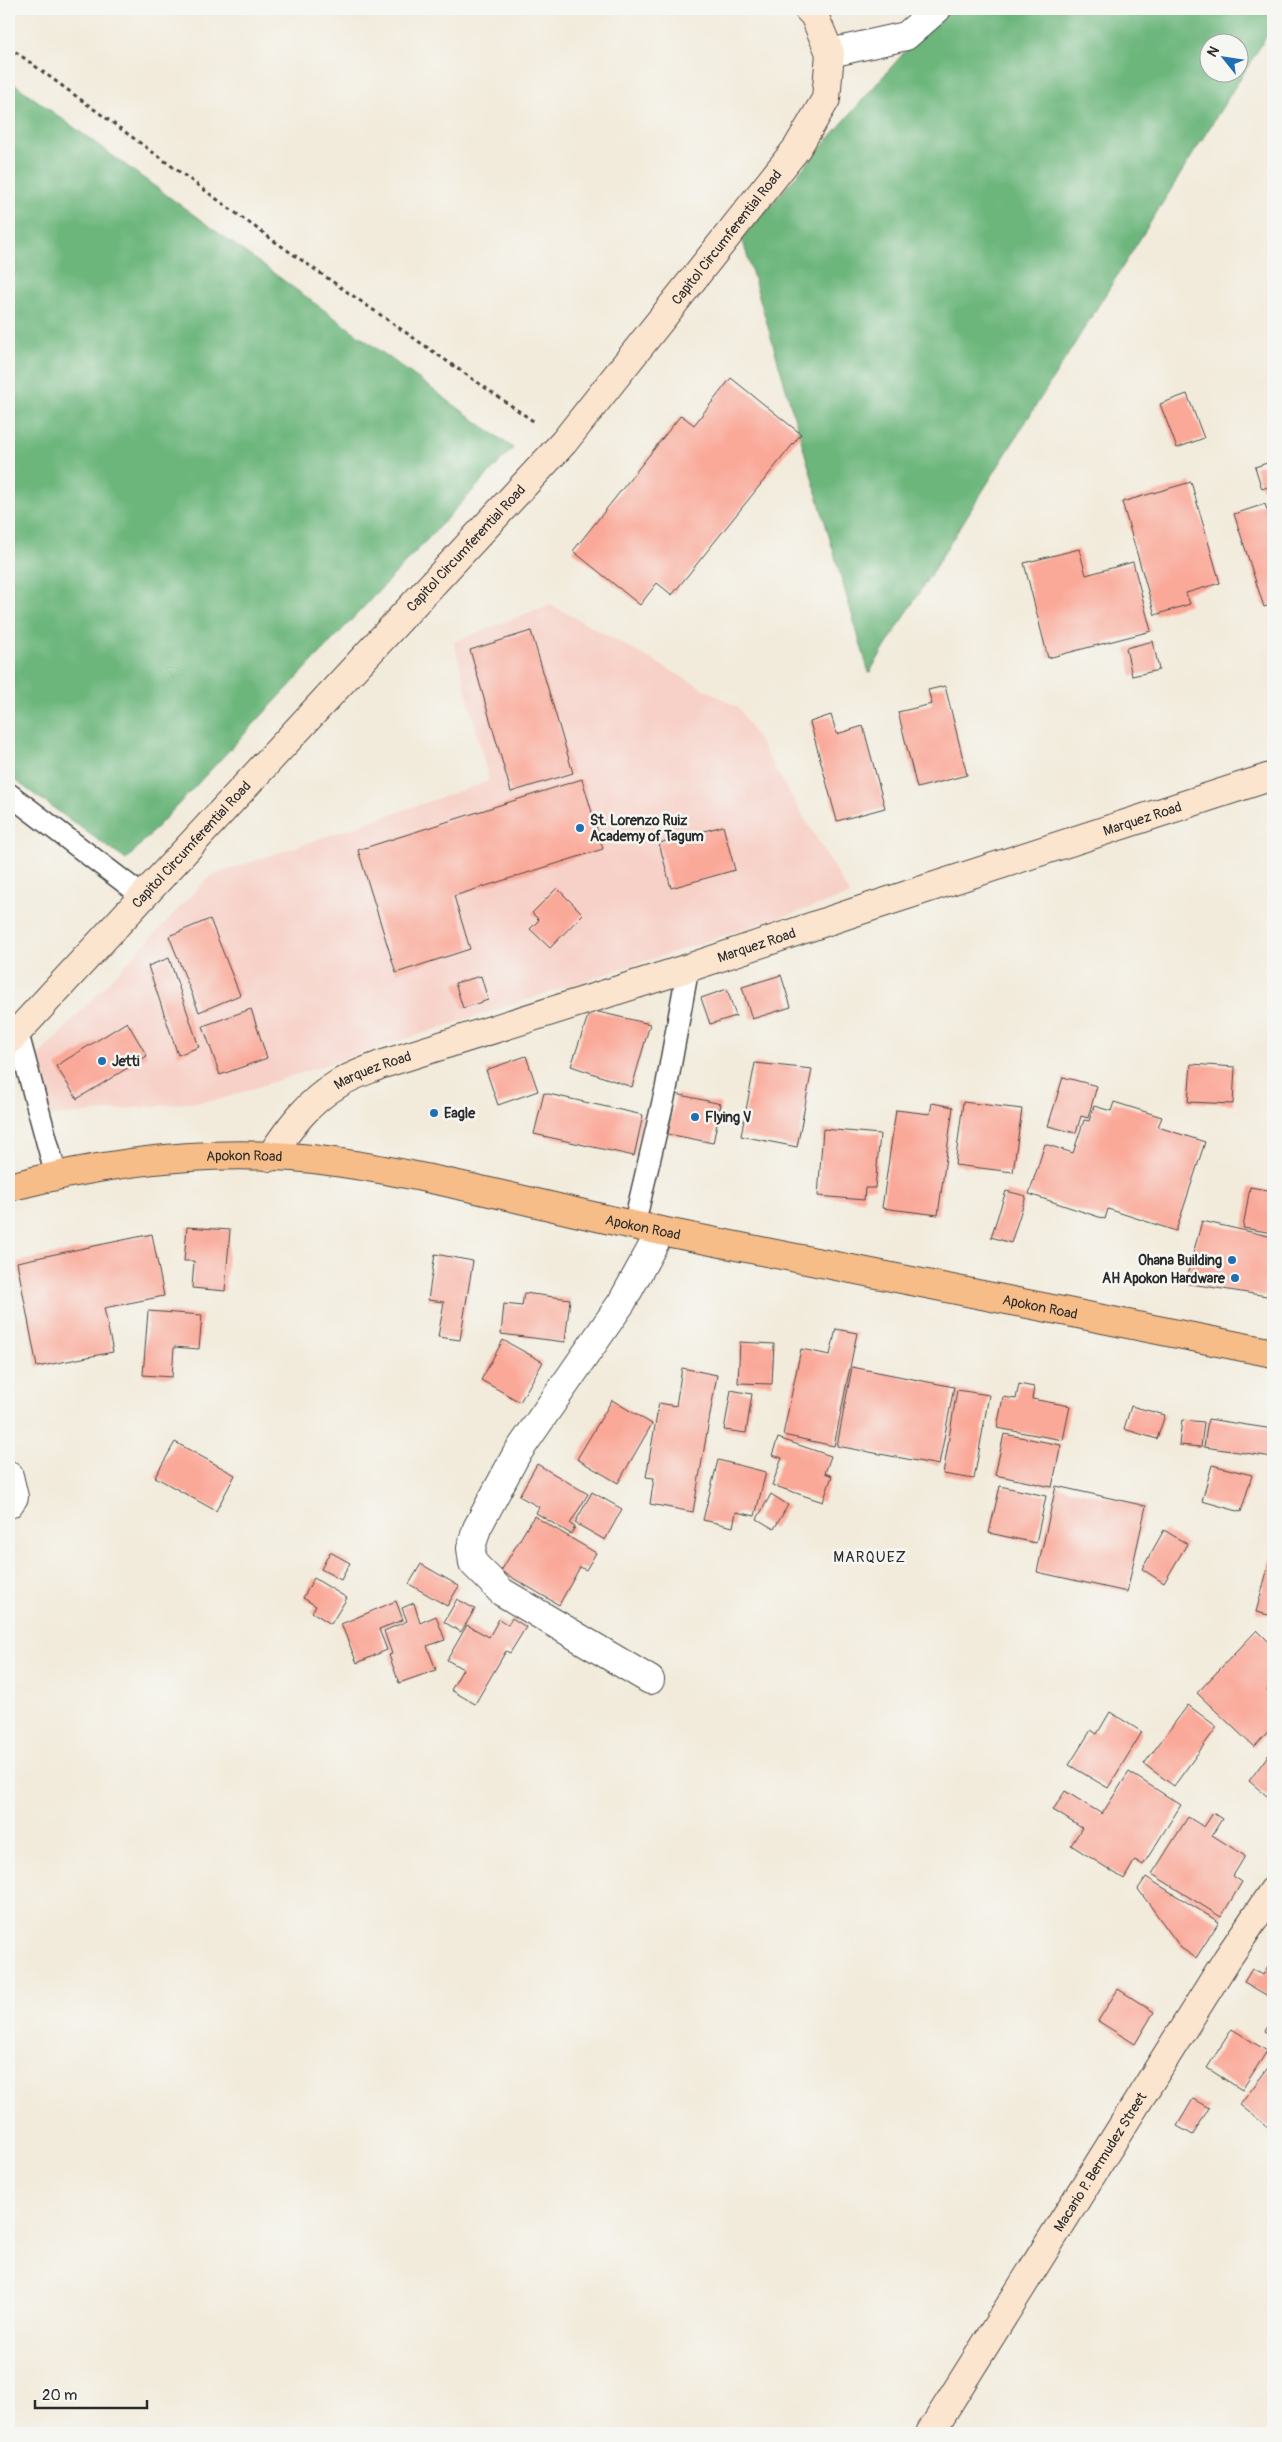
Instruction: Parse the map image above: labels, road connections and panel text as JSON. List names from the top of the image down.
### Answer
{
  "streets": {
    "highway": ["Apokon Road"],
    "main road": ["Capitol Circumferential Road", "Marquez Road", "Macario P. Bermudez Street"]
  },
  "crossings": [
    ["Marquez Road", "Apokon Road"]
  ],
  "districts": ["MARQUEZ"],
  "places": [
    "St. Lorenzo Ruiz Academy of Tagum",
    "Jetti",
    "Eagle",
    "Flying V",
    "Ohana Building",
    "AH Apokon Hardware"
  ],
  "scale_bar": "20 m",
  "north": "top left"
}
